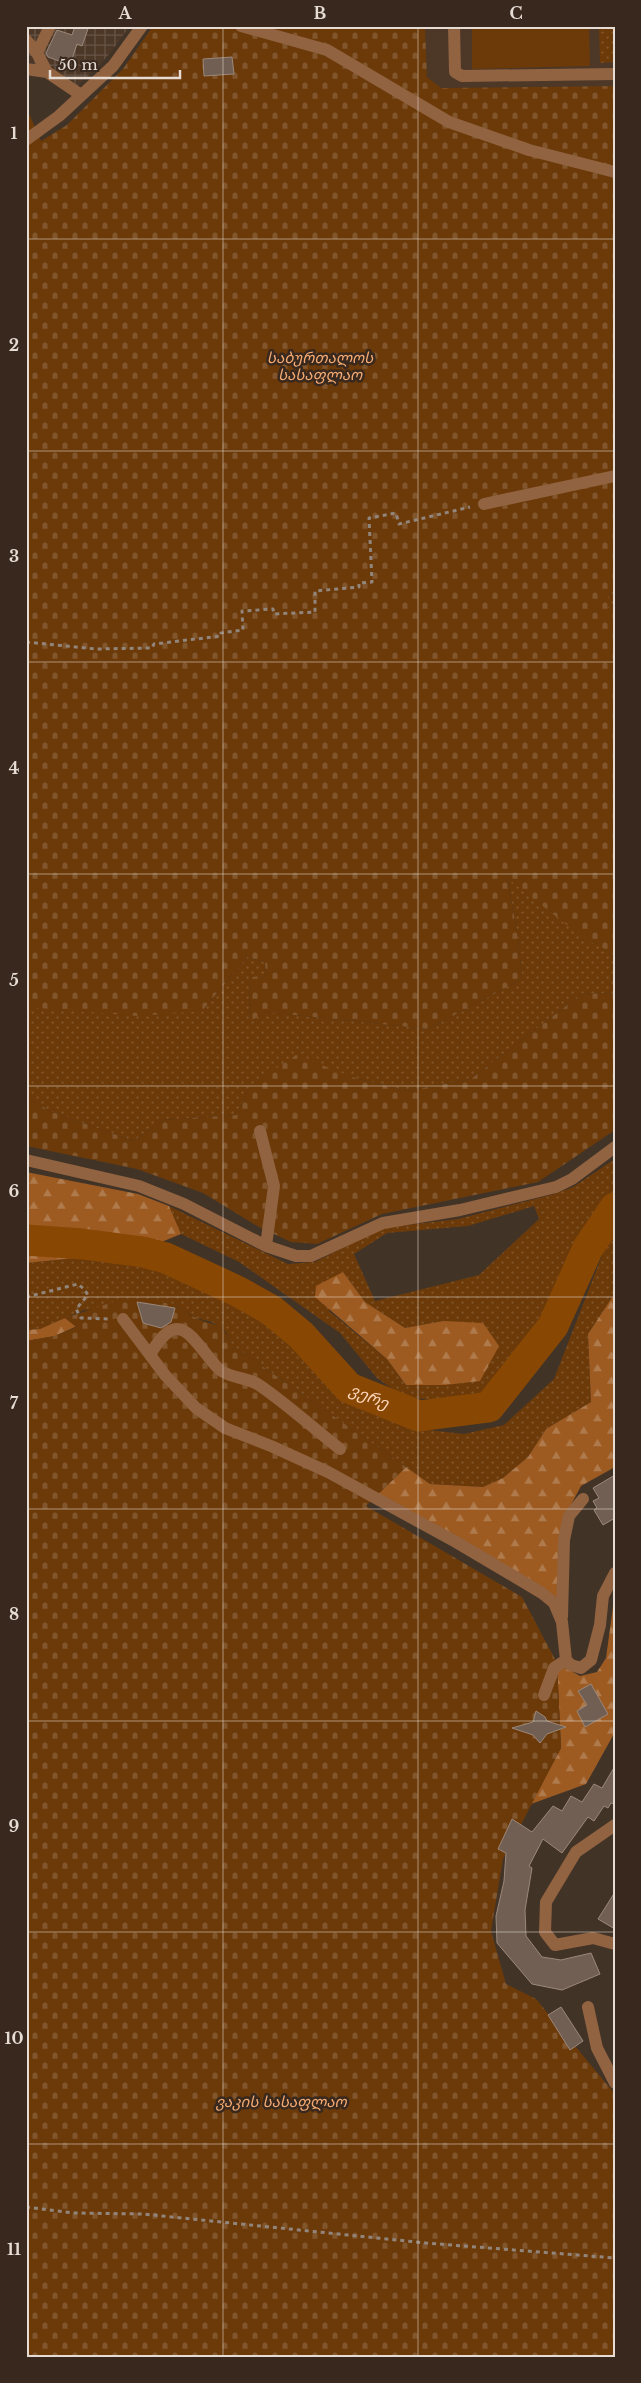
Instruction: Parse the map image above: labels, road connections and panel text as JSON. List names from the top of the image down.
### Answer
{
  "water": ["ვერე"],
  "parks": ["საბურთალოს სასაფლაო", "ვაკის სასაფლაო"],
  "scale_bar": "50 m",
  "grid": {
    "columns": ["A", "B", "C"],
    "rows": [
      "1",
      "2",
      "3",
      "4",
      "5",
      "6",
      "7",
      "8",
      "9",
      "10",
      "11"
    ]
  }
}
